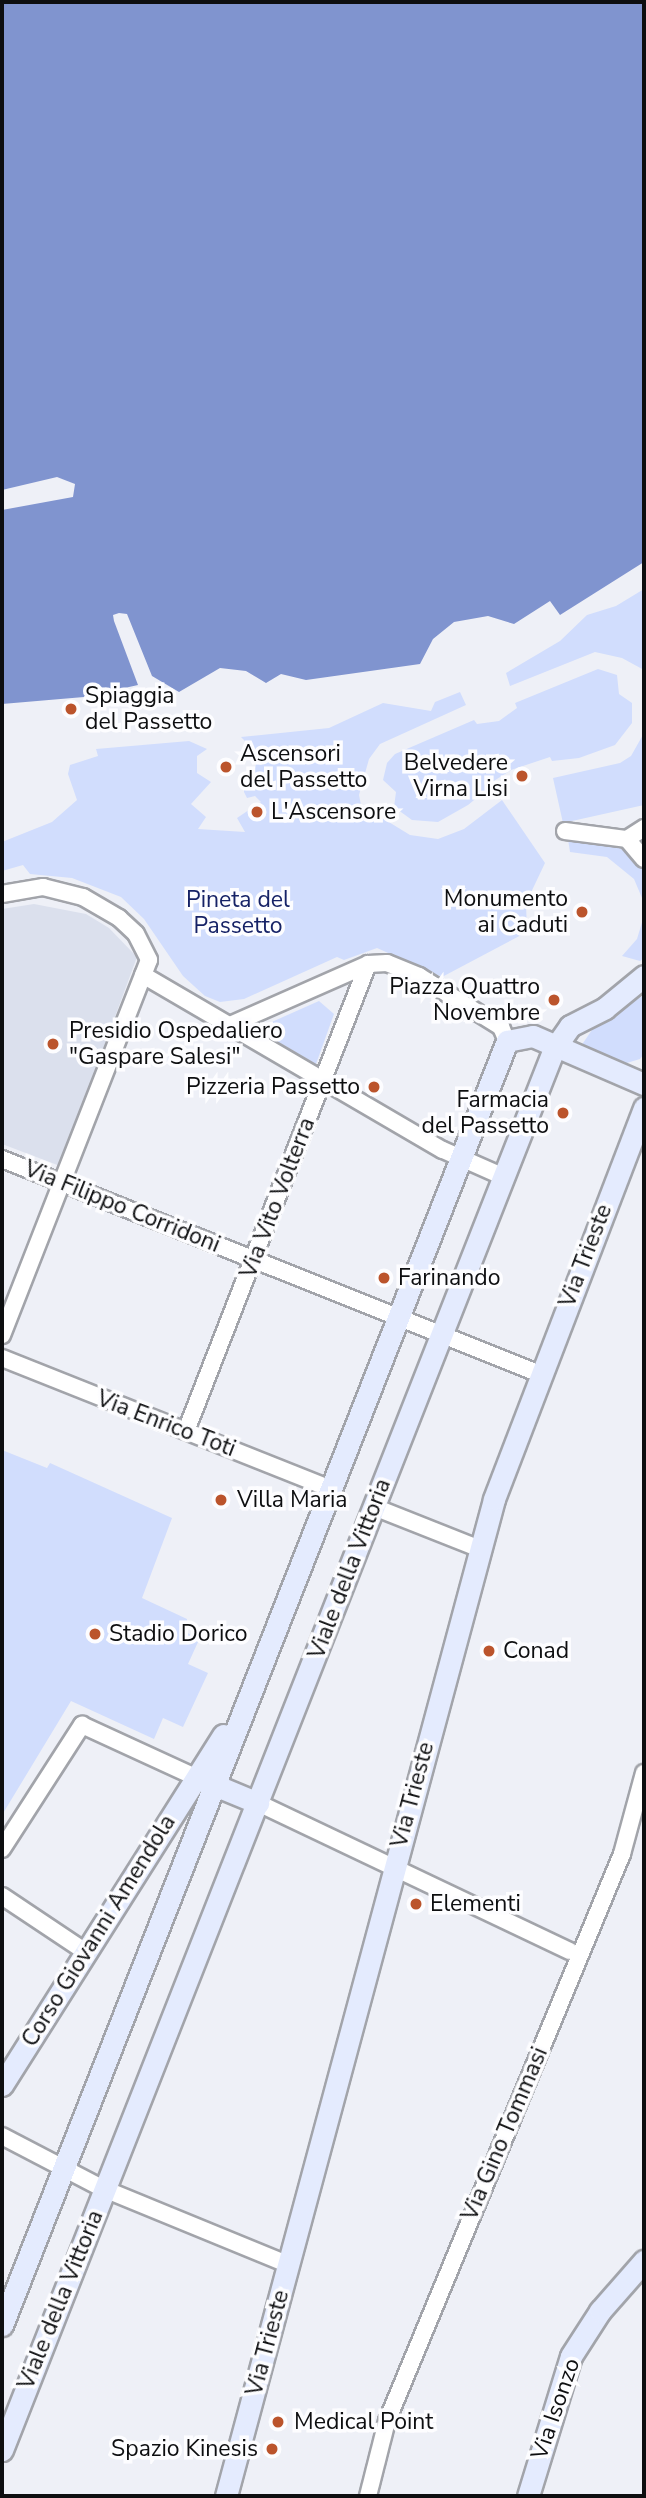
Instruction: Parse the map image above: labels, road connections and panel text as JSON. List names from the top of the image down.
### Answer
{
  "streets": {
    "street": [
      "Via Vito Volterra",
      "Via Filippo Corridoni",
      "Via Trieste",
      "Via Enrico Toti",
      "Viale della Vittoria",
      "Corso Giovanni Amendola",
      "Via Gino Tommasi",
      "Via Isonzo"
    ]
  },
  "crossings": [
    ["Via Vito Volterra", "Via Filippo Corridoni"],
    ["Via Vito Volterra", "Via Enrico Toti"],
    ["Via Filippo Corridoni", "Viale della Vittoria"],
    ["Via Enrico Toti", "Viale della Vittoria"],
    ["Viale della Vittoria", "Corso Giovanni Amendola"]
  ],
  "parks": ["Pineta del Passetto"],
  "places": [
    "Spiaggia del Passetto",
    "Ascensori del Passetto",
    "Belvedere Virna Lisi",
    "L'Ascensore",
    "Monumento ai Caduti",
    "Piazza Quattro Novembre",
    "Presidio Ospedaliero \"Gaspare Salesi\"",
    "Pizzeria Passetto",
    "Farmacia del Passetto",
    "Farinando",
    "Villa Maria",
    "Stadio Dorico",
    "Conad",
    "Elementi",
    "Medical Point",
    "Spazio Kinesis"
  ]
}
